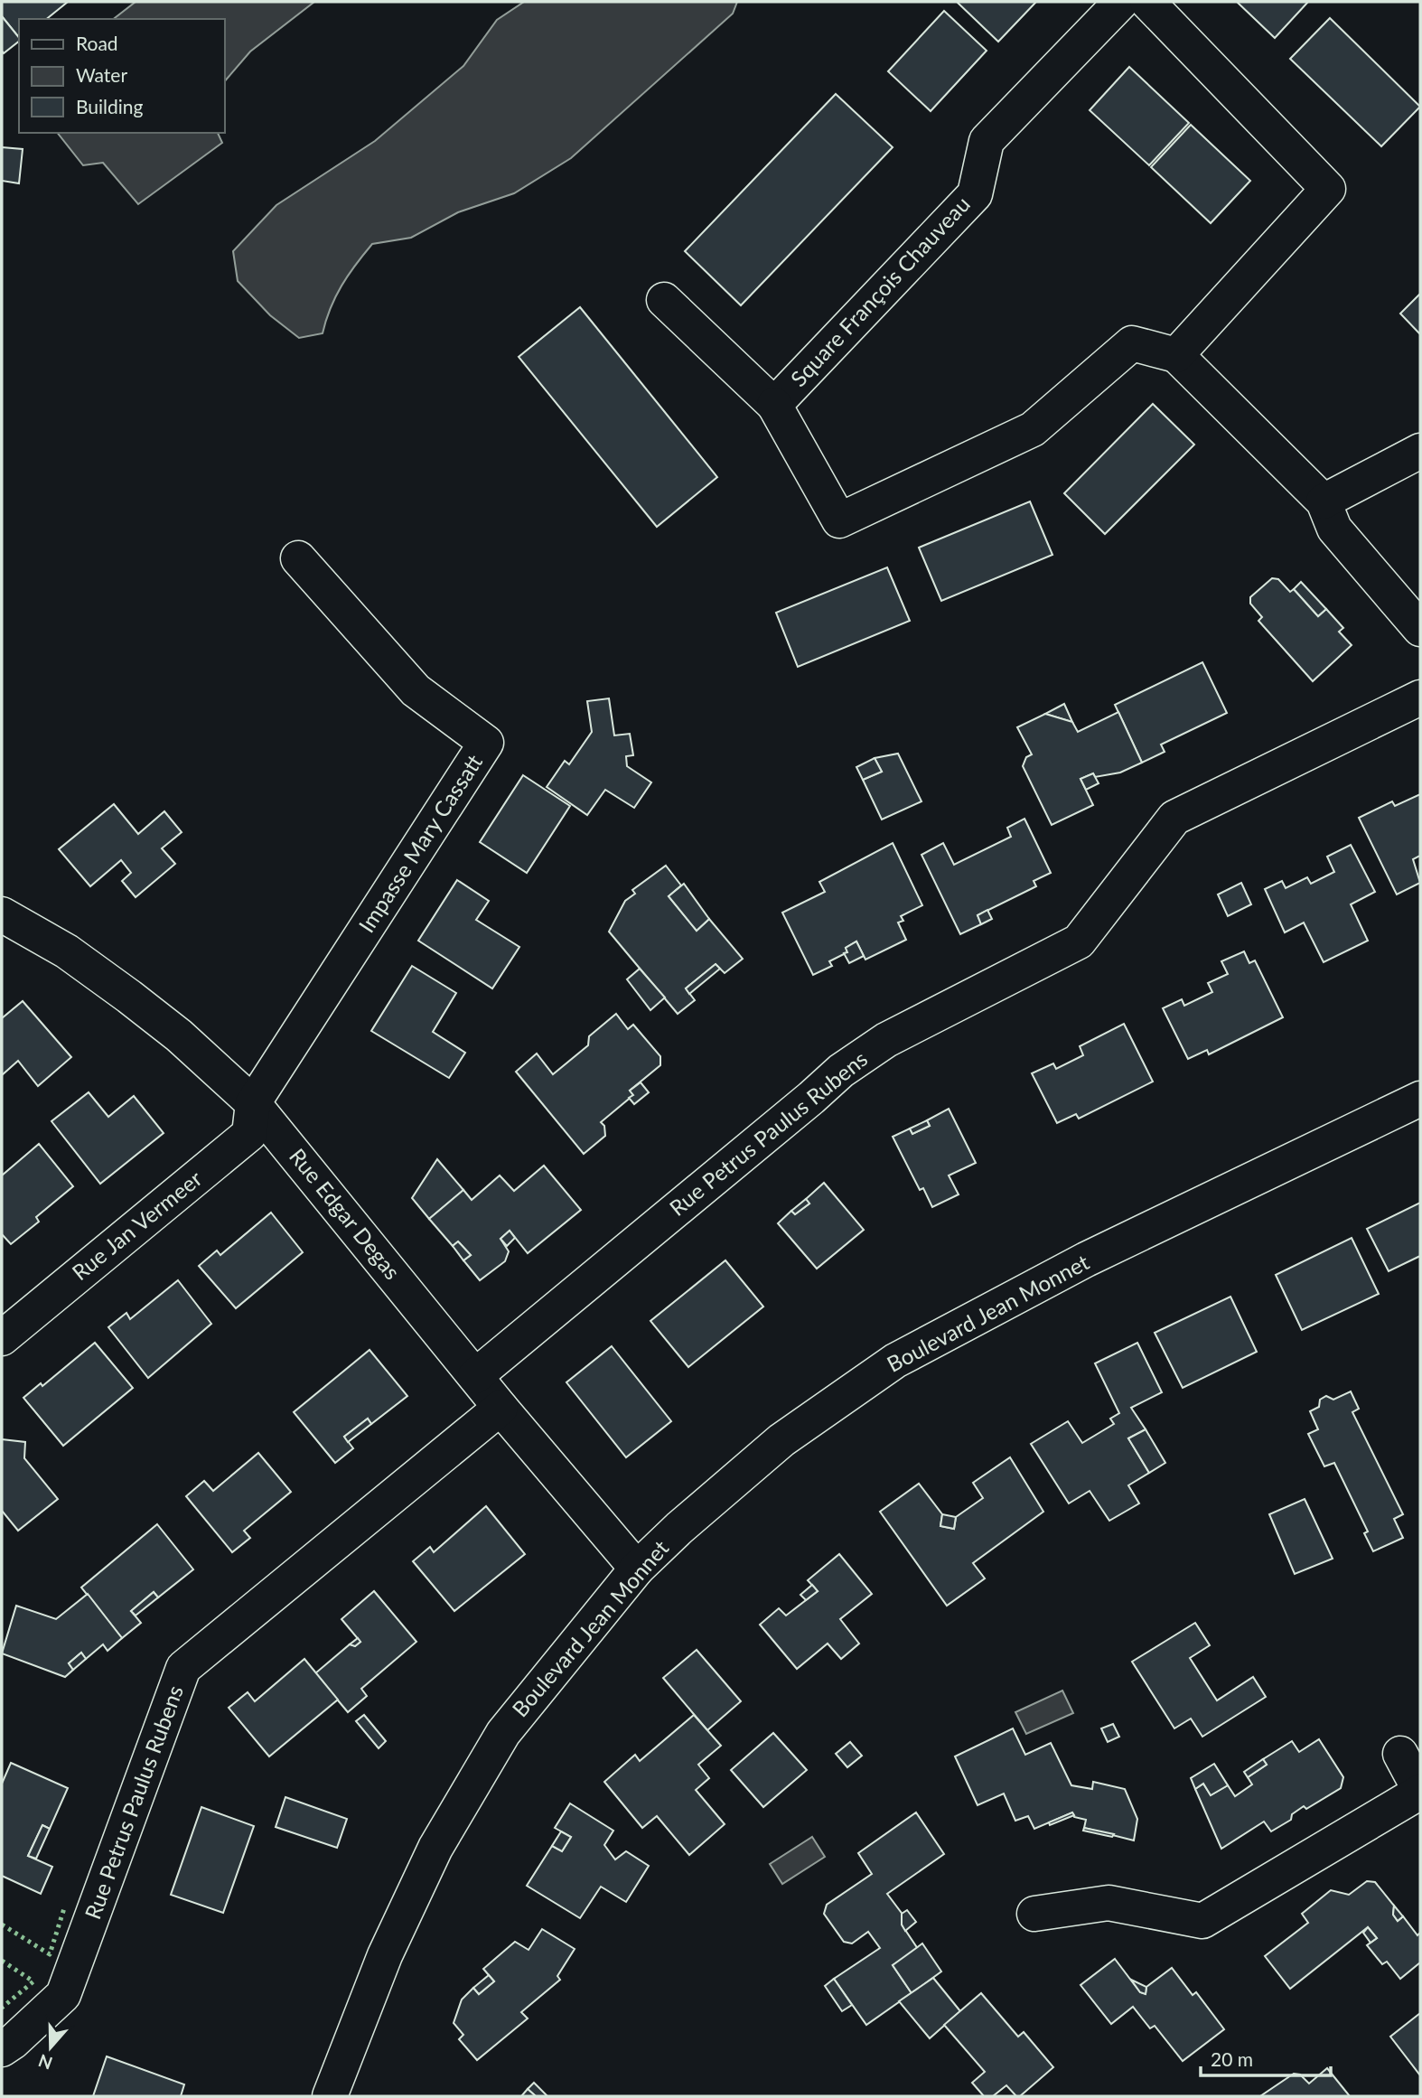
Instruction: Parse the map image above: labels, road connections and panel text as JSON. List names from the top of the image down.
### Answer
{
  "streets": {
    "street": [
      "Square François Chauveau",
      "Impasse Mary Cassatt",
      "Rue Petrus Paulus Rubens",
      "Rue Edgar Degas",
      "Rue Jan Vermeer",
      "Boulevard Jean Monnet"
    ]
  },
  "crossings": [
    ["Impasse Mary Cassatt", "Rue Edgar Degas"],
    ["Impasse Mary Cassatt", "Rue Jan Vermeer"],
    ["Rue Petrus Paulus Rubens", "Rue Edgar Degas"],
    ["Rue Edgar Degas", "Rue Jan Vermeer"],
    ["Rue Edgar Degas", "Boulevard Jean Monnet"]
  ],
  "legend": ["Road", "Water", "Building"],
  "scale_bar": "20 m",
  "north": "bottom"
}
